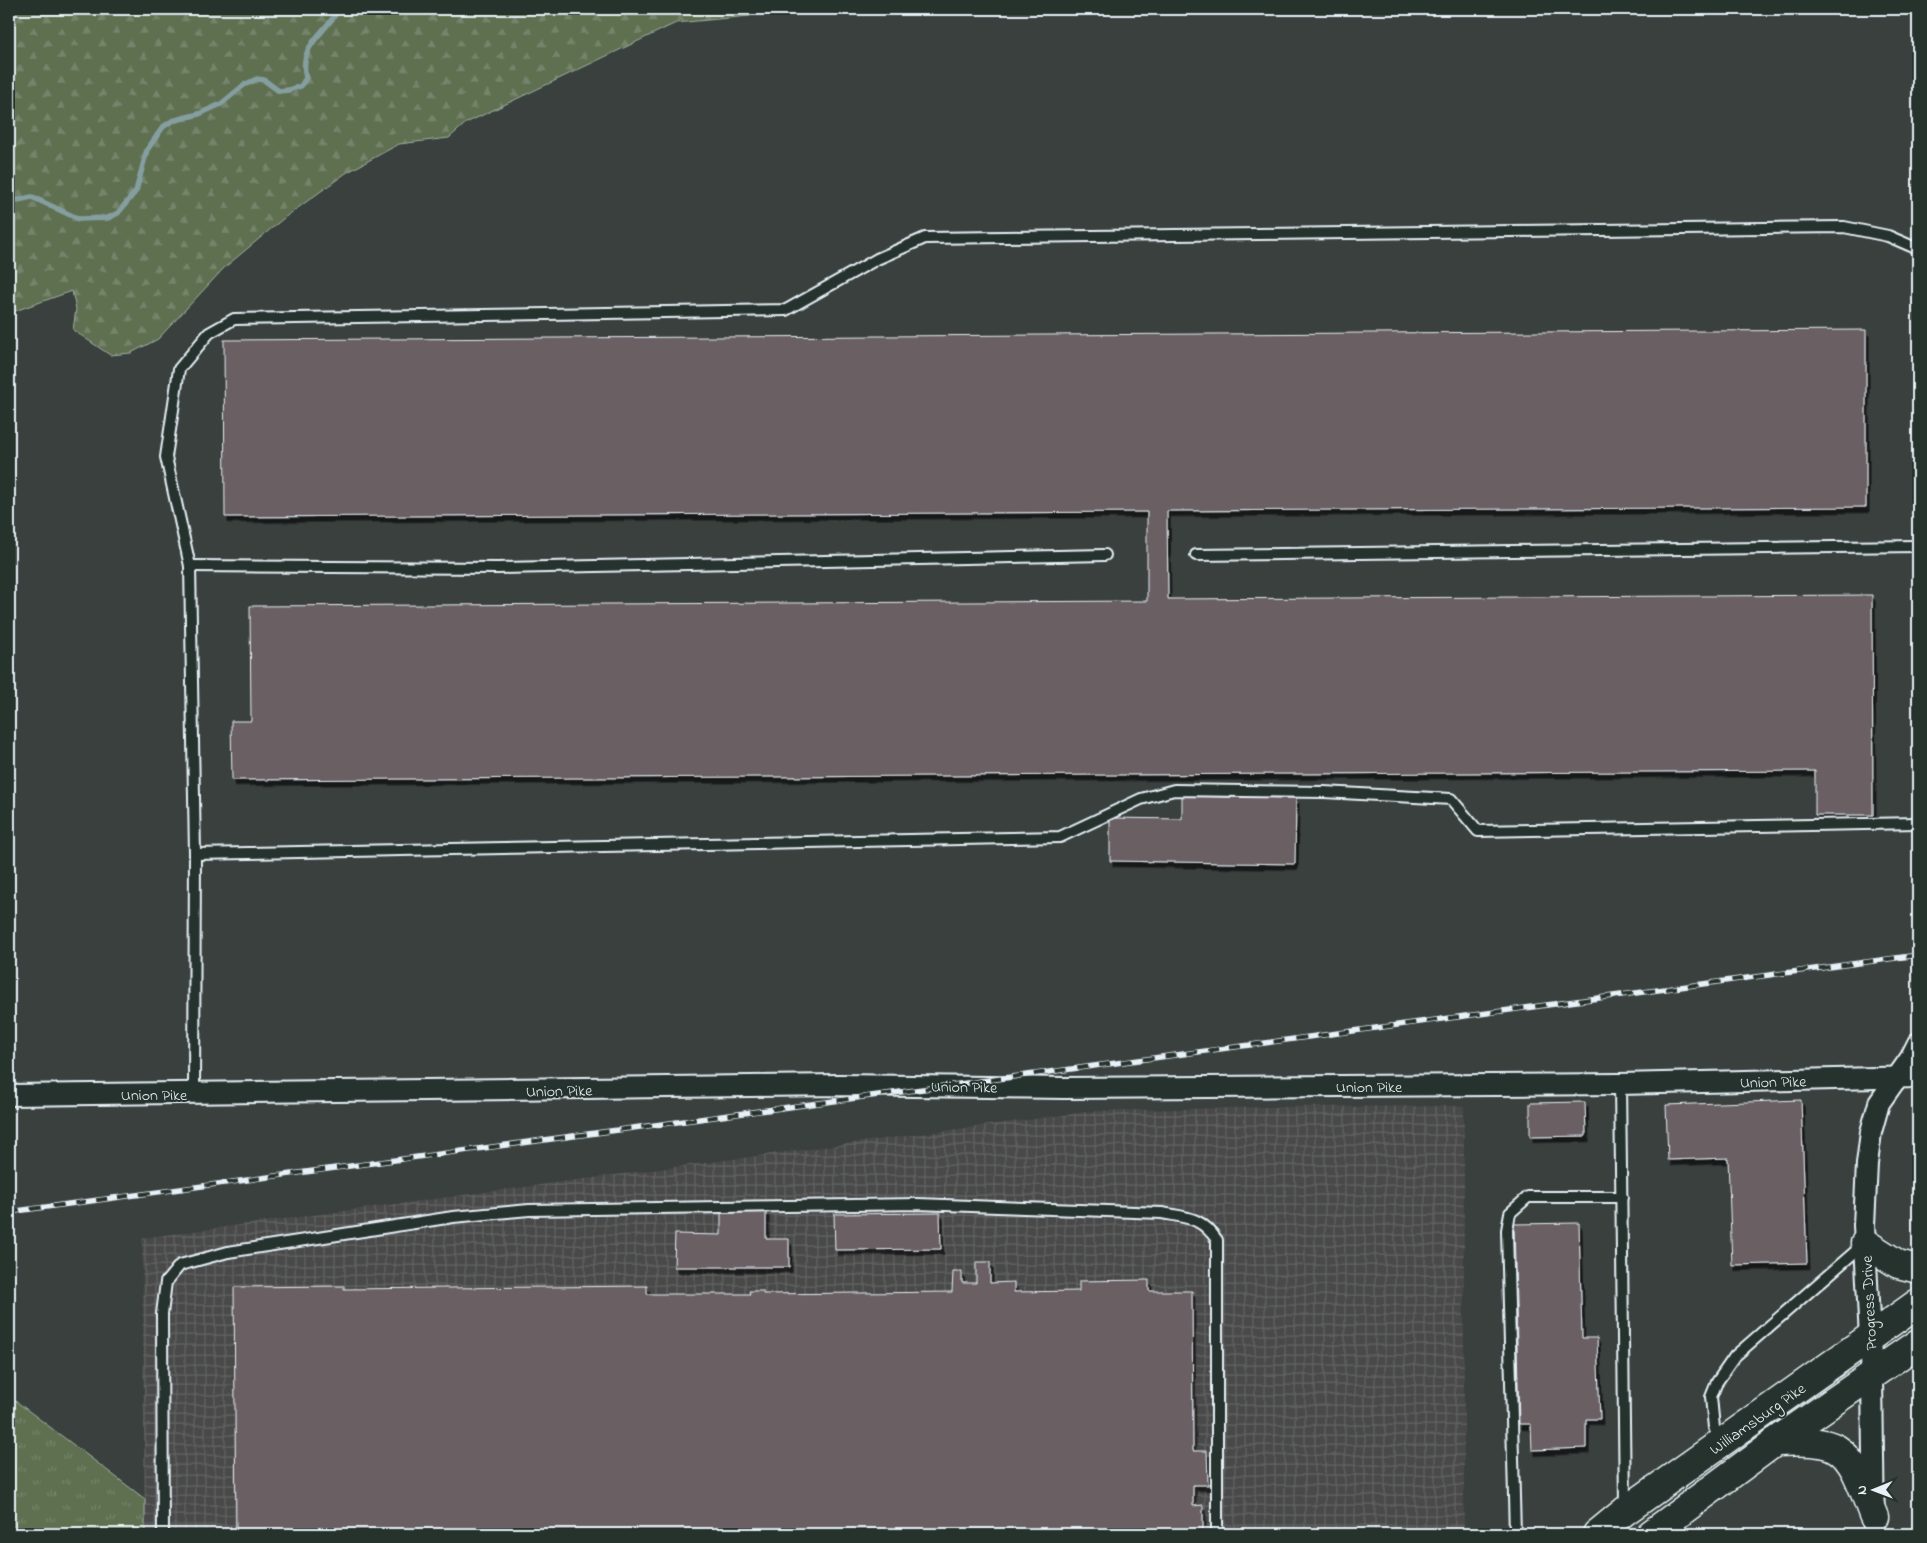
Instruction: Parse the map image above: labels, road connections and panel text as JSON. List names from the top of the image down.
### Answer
{
  "streets": {
    "main road": ["Williamsburg Pike"],
    "street": ["Union Pike", "Progress Drive"]
  },
  "crossings": [
    ["Union Pike", "Progress Drive"],
    ["Progress Drive", "Williamsburg Pike"]
  ],
  "north": "left"
}
